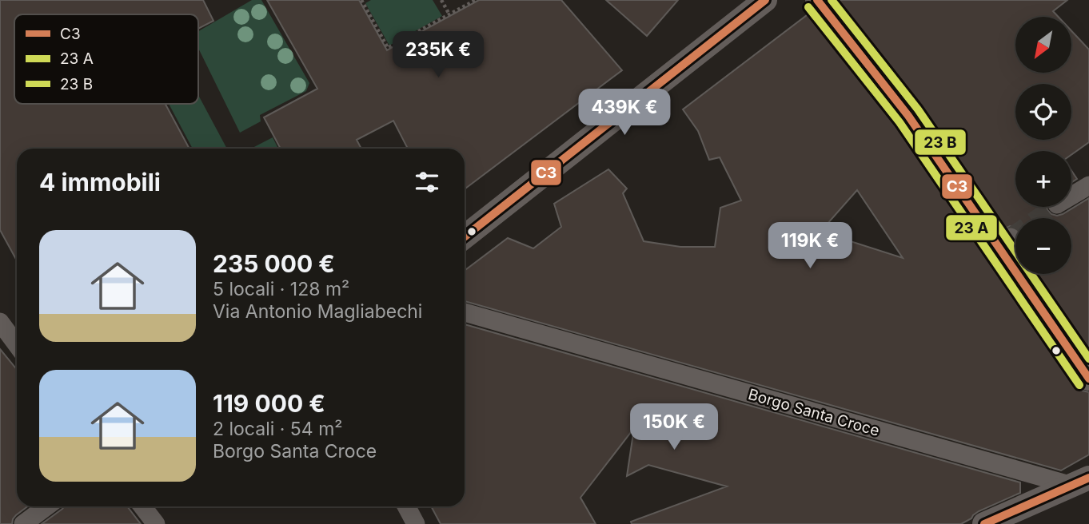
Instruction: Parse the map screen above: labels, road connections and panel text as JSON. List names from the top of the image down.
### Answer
{
  "streets": {
    "street": ["Borgo Santa Croce"]
  },
  "lines": ["transit line C3"],
  "legend": ["C3", "23 A", "23 B"],
  "north": "bottom left",
  "page": {
    "map_buttons": ["+", "−"],
    "price": [
      "235K €",
      "439K €",
      "119K €",
      "150K €"
    ],
    "heading": "4 immobili",
    "list": [
      {
        "name": "235 000 €",
        "note": "5 locali · 128 m² · Via Antonio Magliabechi"
      },
      {
        "name": "119 000 €",
        "note": "2 locali · 54 m² · Borgo Santa Croce"
      }
    ]
  }
}
